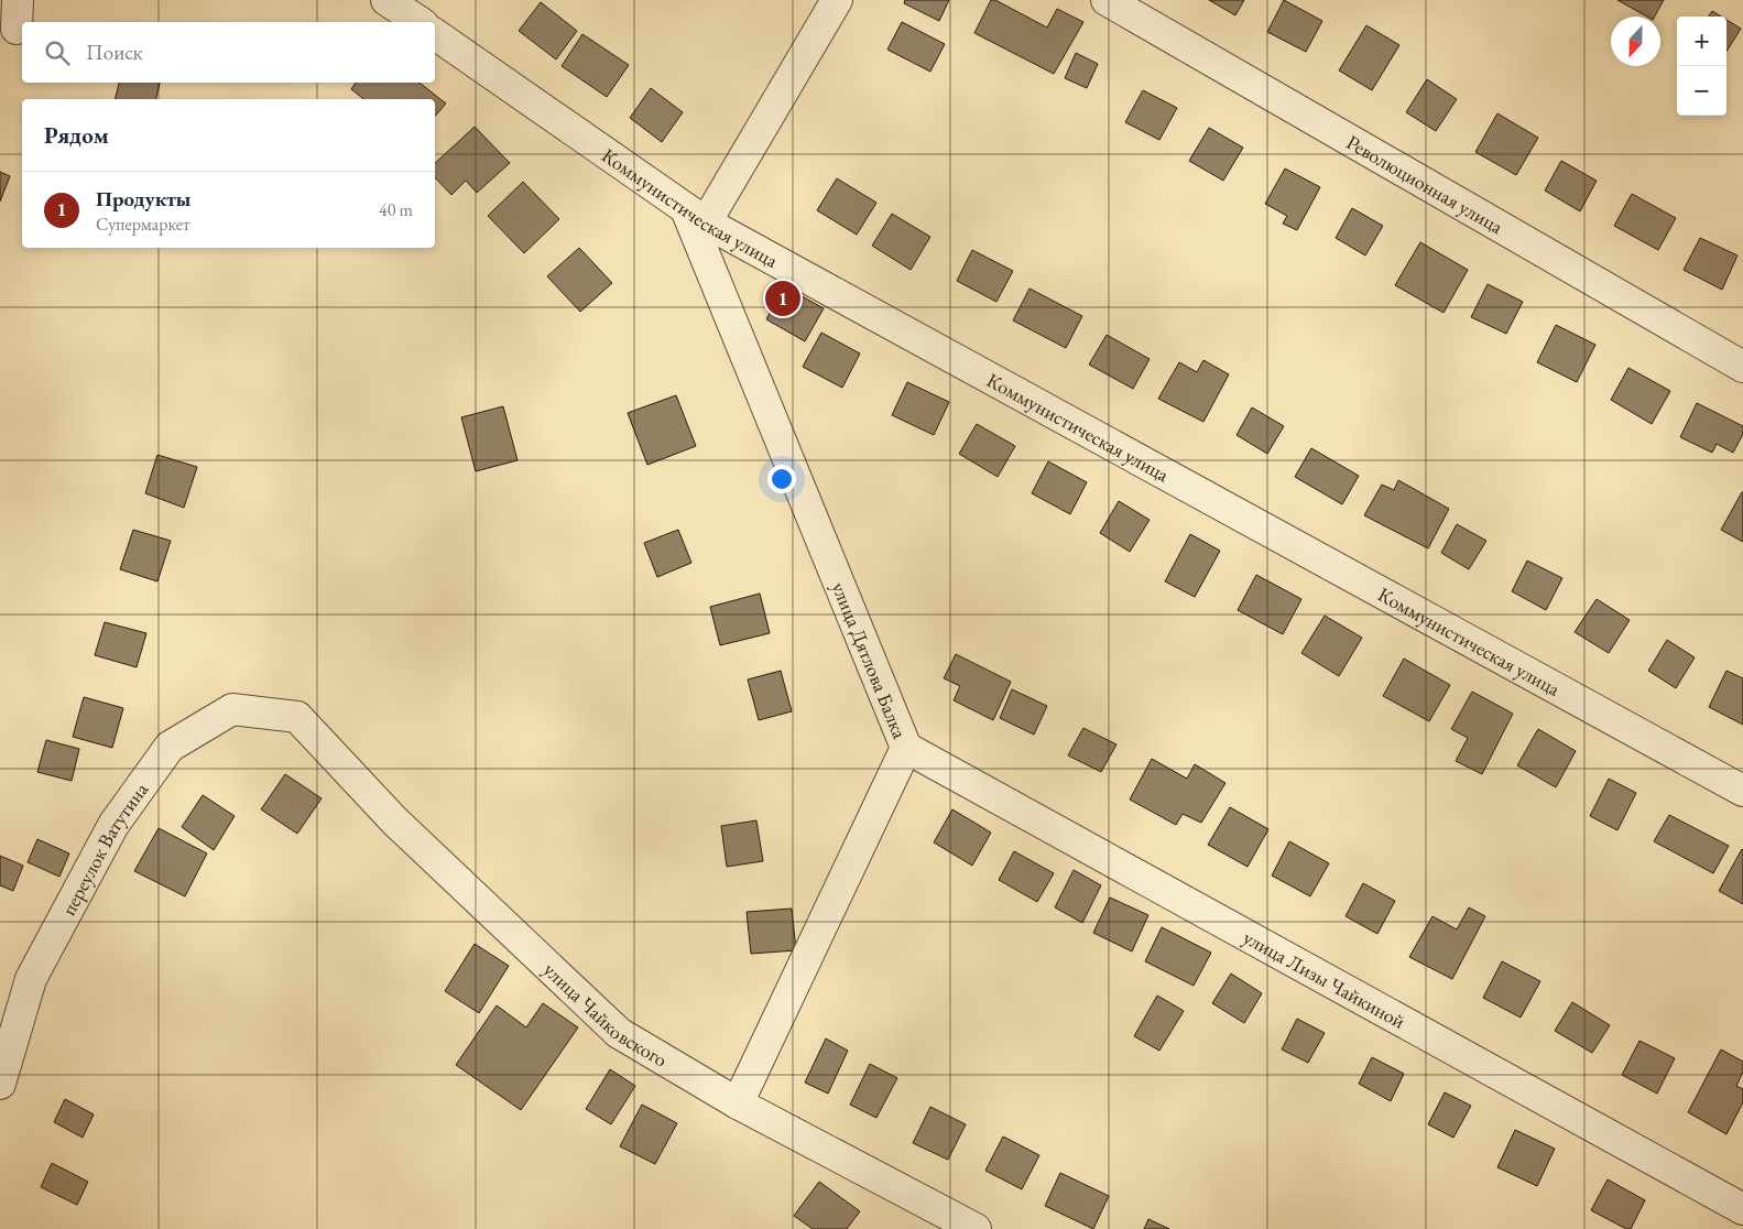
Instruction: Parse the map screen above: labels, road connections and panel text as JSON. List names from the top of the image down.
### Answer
{
  "streets": {
    "street": [
      "Революционная улица",
      "Коммунистическая улица",
      "улица Дятлова Балка",
      "переулок Ватутина",
      "улица Лизы Чайкиной",
      "улица Чайковского"
    ]
  },
  "crossings": [
    ["Коммунистическая улица", "улица Дятлова Балка"],
    ["улица Дятлова Балка", "улица Лизы Чайкиной"],
    ["улица Дятлова Балка", "улица Чайковского"],
    ["переулок Ватутина", "улица Чайковского"]
  ],
  "north": "bottom",
  "page": {
    "map_buttons": ["+", "−"],
    "search": "Поиск",
    "heading": "Рядом",
    "list": [
      {
        "mark": "1",
        "name": "Продукты",
        "note": "Супермаркет",
        "value": "40 m"
      }
    ],
    "pins": "1"
  }
}
